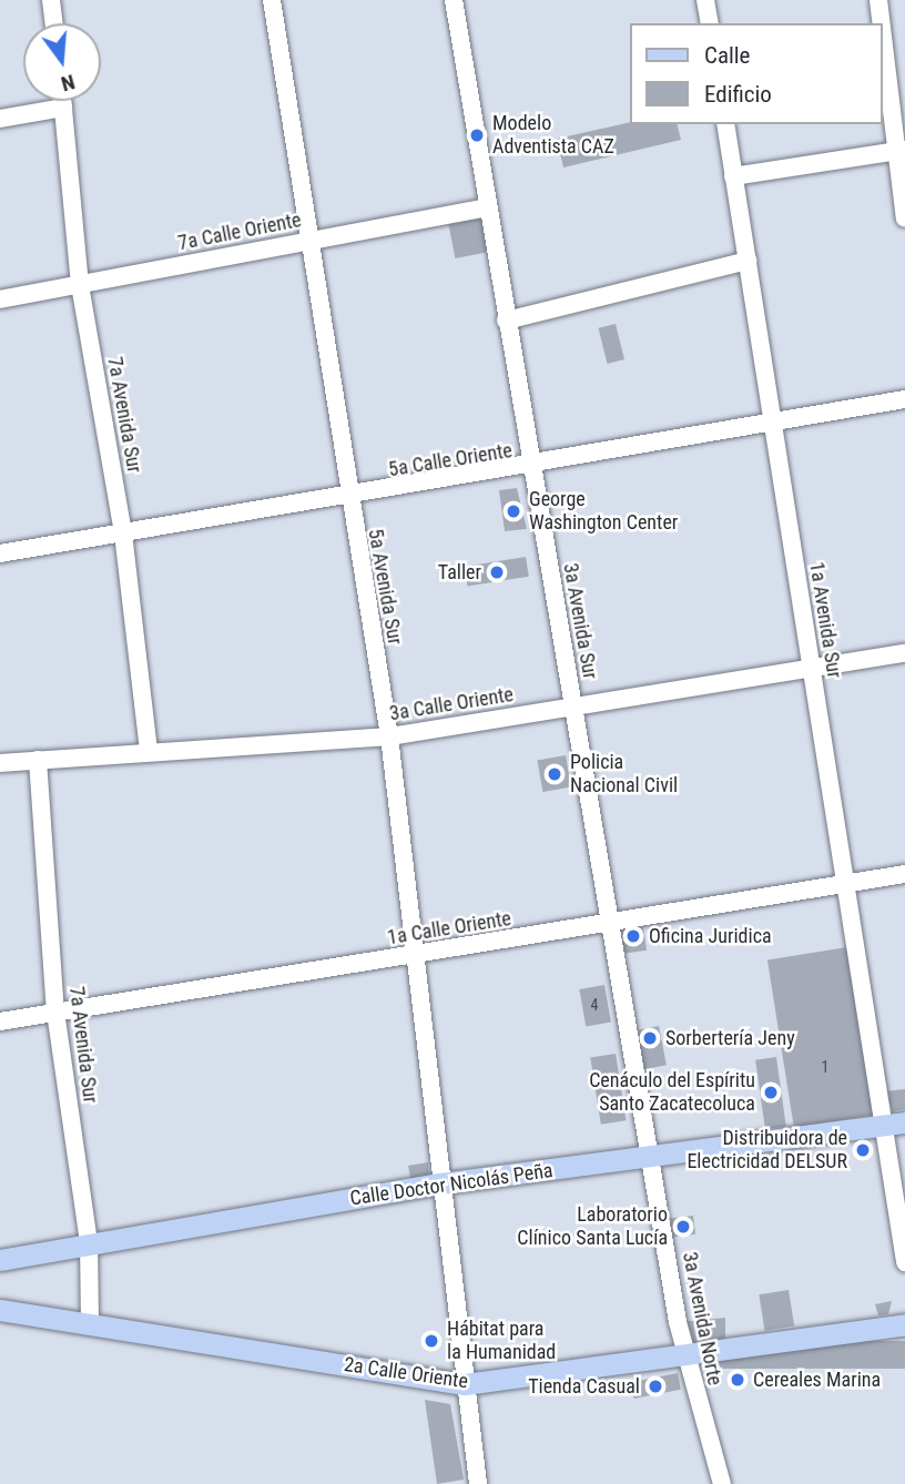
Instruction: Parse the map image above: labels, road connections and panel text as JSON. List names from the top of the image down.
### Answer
{
  "streets": {
    "main road": ["Calle Doctor Nicolás Peña", "2a Calle Oriente"],
    "street": [
      "7a Calle Oriente",
      "7a Avenida Sur",
      "5a Calle Oriente",
      "5a Avenida Sur",
      "1a Avenida Sur",
      "3a Avenida Sur",
      "3a Calle Oriente",
      "1a Calle Oriente",
      "3a Avenida Norte"
    ]
  },
  "crossings": [
    ["7a Calle Oriente", "7a Avenida Sur"],
    ["7a Calle Oriente", "5a Avenida Sur"],
    ["7a Calle Oriente", "3a Avenida Sur"],
    ["7a Avenida Sur", "5a Calle Oriente"],
    ["7a Avenida Sur", "3a Calle Oriente"],
    ["7a Avenida Sur", "1a Calle Oriente"],
    ["7a Avenida Sur", "Calle Doctor Nicolás Peña"],
    ["7a Avenida Sur", "2a Calle Oriente"],
    ["5a Calle Oriente", "5a Avenida Sur"],
    ["5a Calle Oriente", "1a Avenida Sur"],
    ["5a Calle Oriente", "3a Avenida Sur"],
    ["5a Avenida Sur", "3a Calle Oriente"],
    ["5a Avenida Sur", "1a Calle Oriente"],
    ["5a Avenida Sur", "Calle Doctor Nicolás Peña"],
    ["5a Avenida Sur", "2a Calle Oriente"],
    ["1a Avenida Sur", "3a Calle Oriente"],
    ["1a Avenida Sur", "1a Calle Oriente"],
    ["1a Avenida Sur", "Calle Doctor Nicolás Peña"],
    ["3a Avenida Sur", "3a Calle Oriente"],
    ["3a Avenida Sur", "1a Calle Oriente"],
    ["3a Avenida Sur", "Calle Doctor Nicolás Peña"],
    ["3a Avenida Sur", "3a Avenida Norte"],
    ["Calle Doctor Nicolás Peña", "3a Avenida Norte"],
    ["3a Avenida Norte", "2a Calle Oriente"]
  ],
  "places": [
    "Modelo Adventista CAZ",
    "George Washington Center",
    "Taller",
    "Policia Nacional Civil",
    "Oficina Juridica",
    "Sorbertería Jeny",
    "Cenáculo del Espíritu Santo Zacatecoluca",
    "Distribuidora de Electricidad DELSUR",
    "Laboratorio Clínico Santa Lucía",
    "Hábitat para la Humanidad",
    "Cereales Marina",
    "Tienda Casual"
  ],
  "house_numbers": ["4", "1"],
  "legend": ["Calle", "Edificio"],
  "north": "bottom"
}
